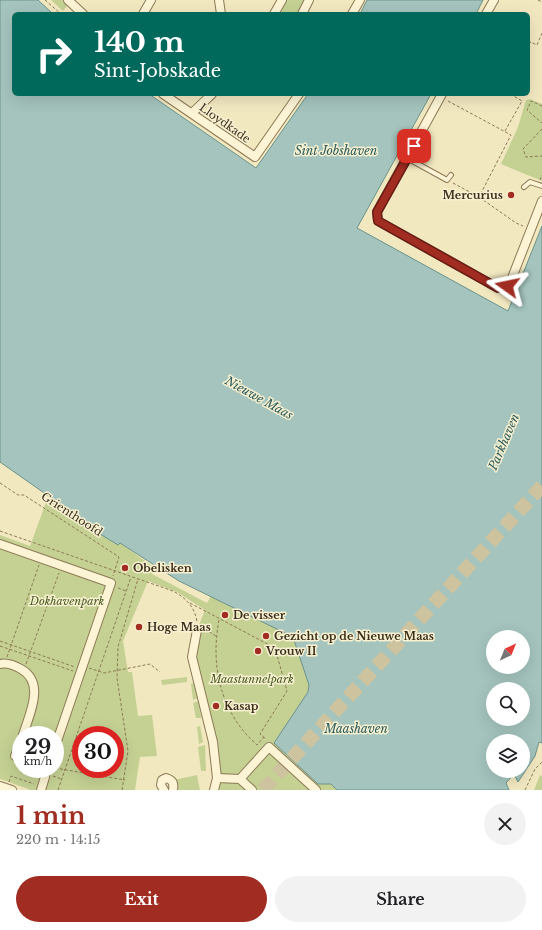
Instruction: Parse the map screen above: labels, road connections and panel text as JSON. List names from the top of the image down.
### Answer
{
  "streets": {
    "street": ["Lloydkade"],
    "path": ["Grienthoofd"]
  },
  "water": [
    "Sint Jobshaven",
    "Nieuwe Maas",
    "Parkhaven",
    "Maashaven"
  ],
  "parks": ["Dokhavenpark", "Maastunnelpark"],
  "places": [
    "Mercurius",
    "Obelisken",
    "De visser",
    "Hoge Maas",
    "Gezicht op de Nieuwe Maas",
    "Vrouw II",
    "Kasap"
  ],
  "north": "top right",
  "page": {
    "turn": ["140 m", "Sint-Jobskade"],
    "speed": "29 km/h",
    "limit": "30",
    "heading": ["1 min", "220 m · 14:15"],
    "buttons": ["Exit", "Share"]
  }
}
